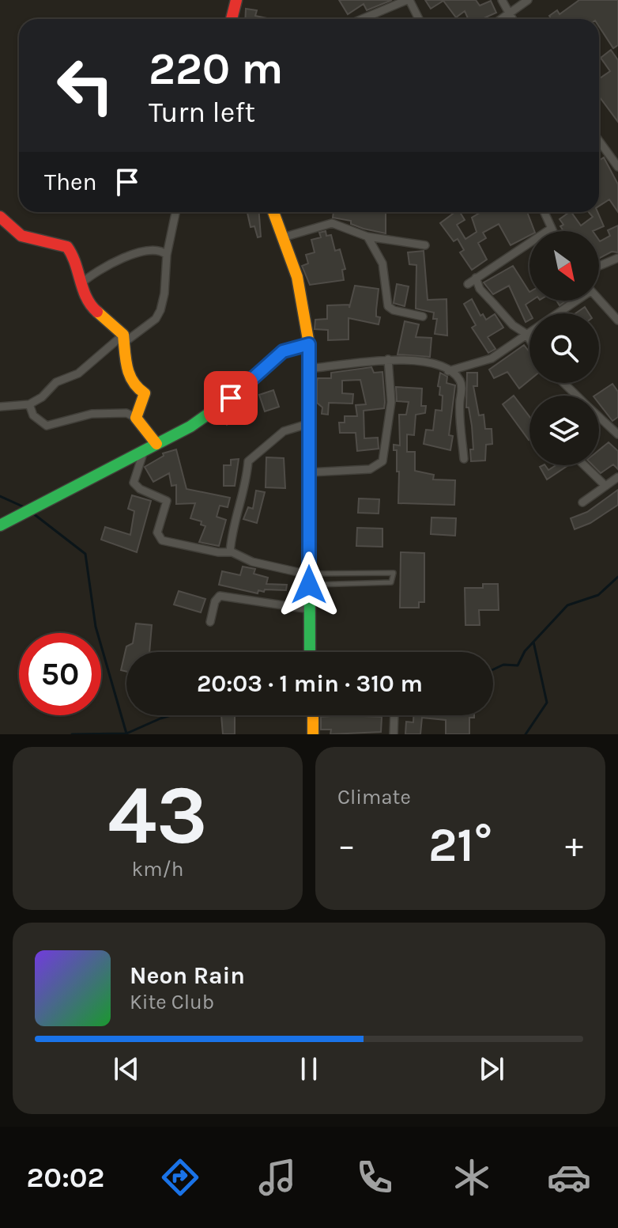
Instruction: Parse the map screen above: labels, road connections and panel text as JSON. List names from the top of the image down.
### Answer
{
  "north": "bottom right",
  "page": {
    "turn": ["220 m", "Turn left"],
    "then": "Then",
    "limit": "50",
    "trip": "20:03 · 1 min · 310 m",
    "tile": [
      ["43", "km/h"],
      "Climate"
    ],
    "heat": ["−", "21°", "+"],
    "song": ["Neon Rain", "Kite Club"],
    "tabs": "20:02"
  }
}
